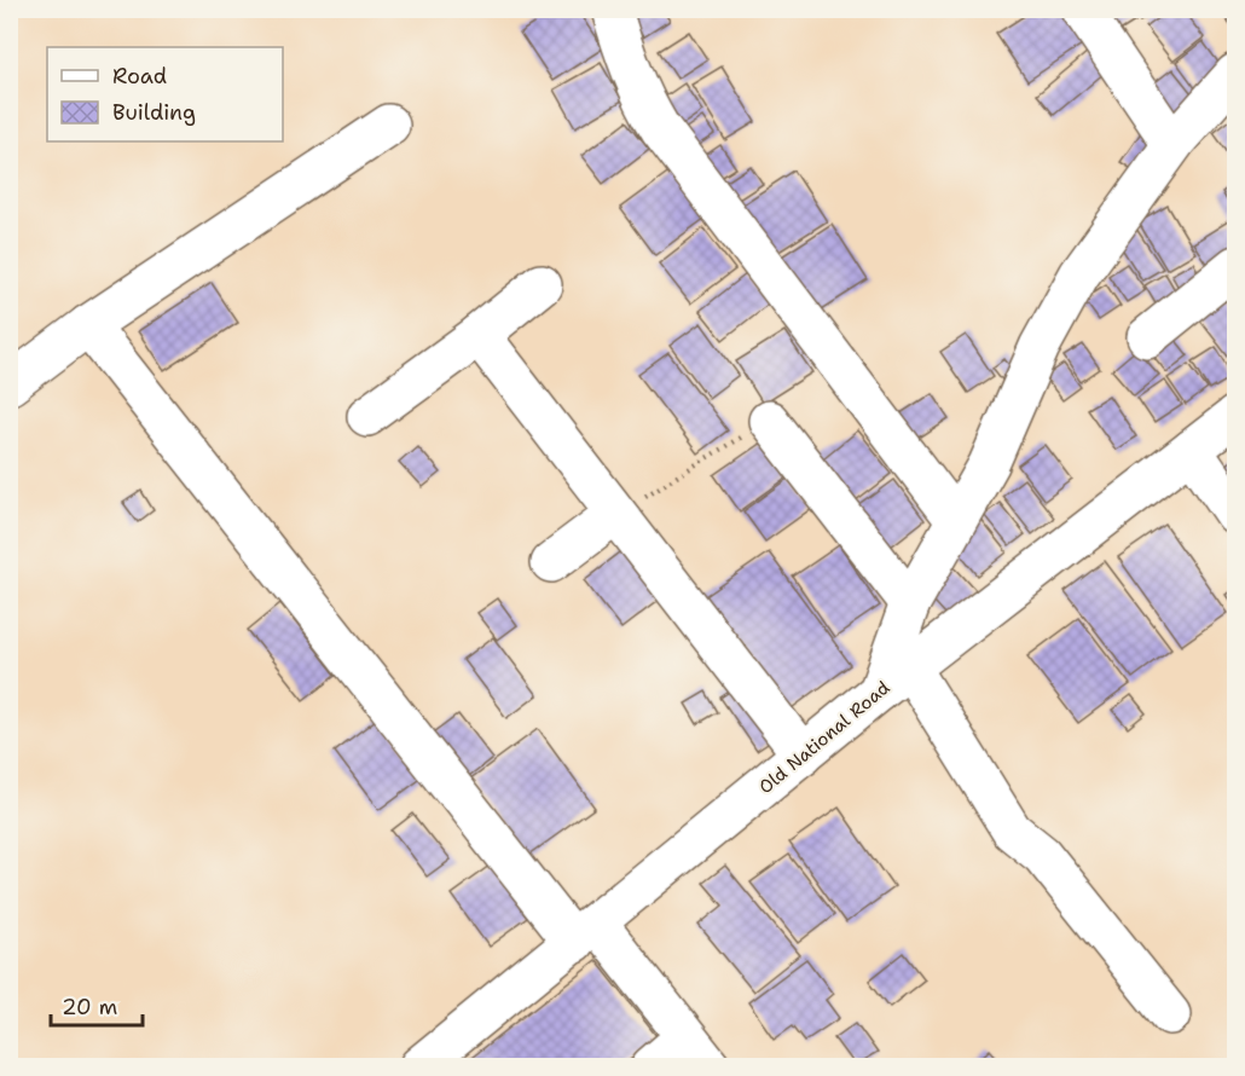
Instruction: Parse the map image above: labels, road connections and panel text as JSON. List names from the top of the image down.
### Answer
{
  "streets": {
    "street": ["Old National Road"]
  },
  "legend": ["Road", "Building"],
  "scale_bar": "20 m"
}
